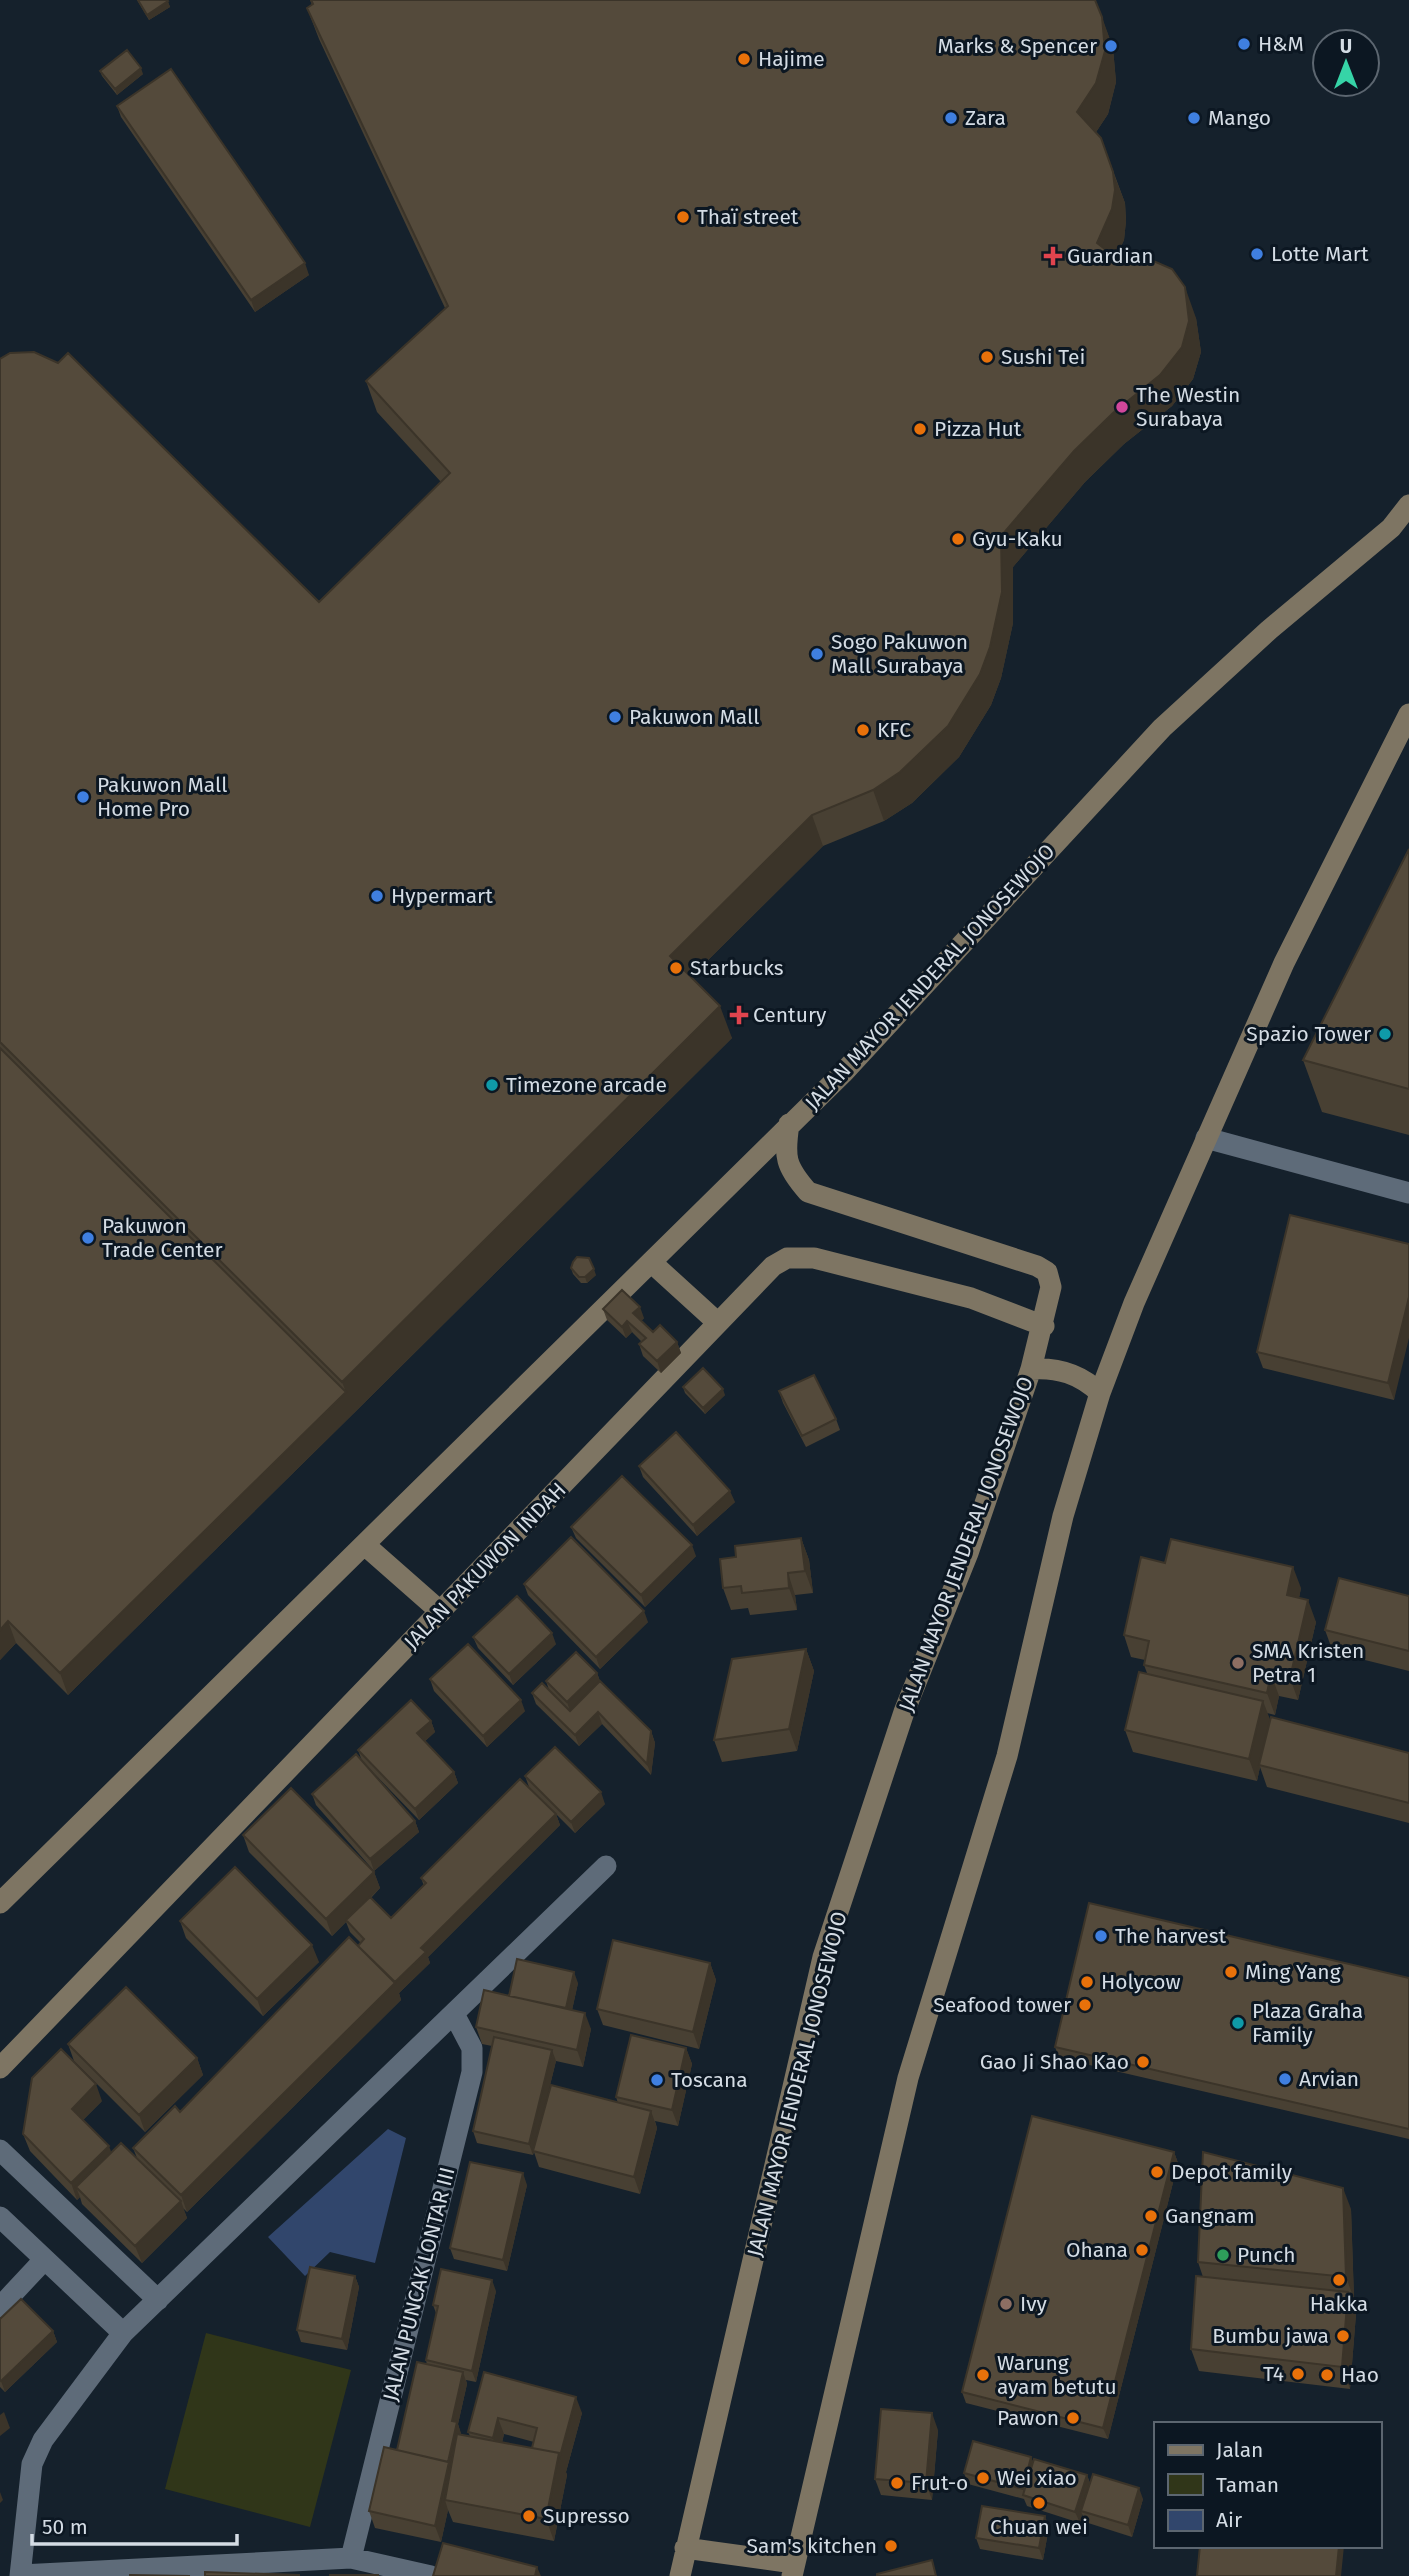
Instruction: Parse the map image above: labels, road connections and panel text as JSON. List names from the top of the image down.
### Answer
{
  "streets": {
    "main road": ["JALAN MAYOR JENDERAL JONOSEWOJO", "JALAN PAKUWON INDAH"],
    "street": ["JALAN PUNCAK LONTAR III"]
  },
  "crossings": [
    ["JALAN MAYOR JENDERAL JONOSEWOJO", "JALAN PAKUWON INDAH"]
  ],
  "places": {
    "other": [
      "H&M",
      "Marks & Spencer",
      "Hajime",
      "Zara",
      "Mango",
      "Thaï street",
      "Lotte Mart",
      "Sushi Tei",
      "The Westin Surabaya",
      "Pizza Hut",
      "Gyu-Kaku",
      "Sogo Pakuwon Mall Surabaya",
      "Pakuwon Mall",
      "KFC",
      "Pakuwon Mall Home Pro",
      "Hypermart",
      "Starbucks",
      "Spazio Tower",
      "Timezone arcade",
      "Pakuwon Trade Center",
      "SMA Kristen Petra 1",
      "The harvest",
      "Ming Yang",
      "Holycow",
      "Seafood tower",
      "Plaza Graha Family",
      "Gao Ji Shao Kao",
      "Arvian",
      "Toscana",
      "Depot family",
      "Gangnam",
      "Ohana",
      "Punch",
      "Hakka",
      "Ivy",
      "Bumbu jawa",
      "T4",
      "Warung ayam betutu",
      "Hao",
      "Pawon",
      "Wei xiao",
      "Frut-o",
      "Chuan wei",
      "Supresso",
      "Sam's kitchen"
    ],
    "health": ["Guardian", "Century"]
  },
  "legend": ["Jalan", "Taman", "Air"],
  "scale_bar": "50 m",
  "north": "top"
}
